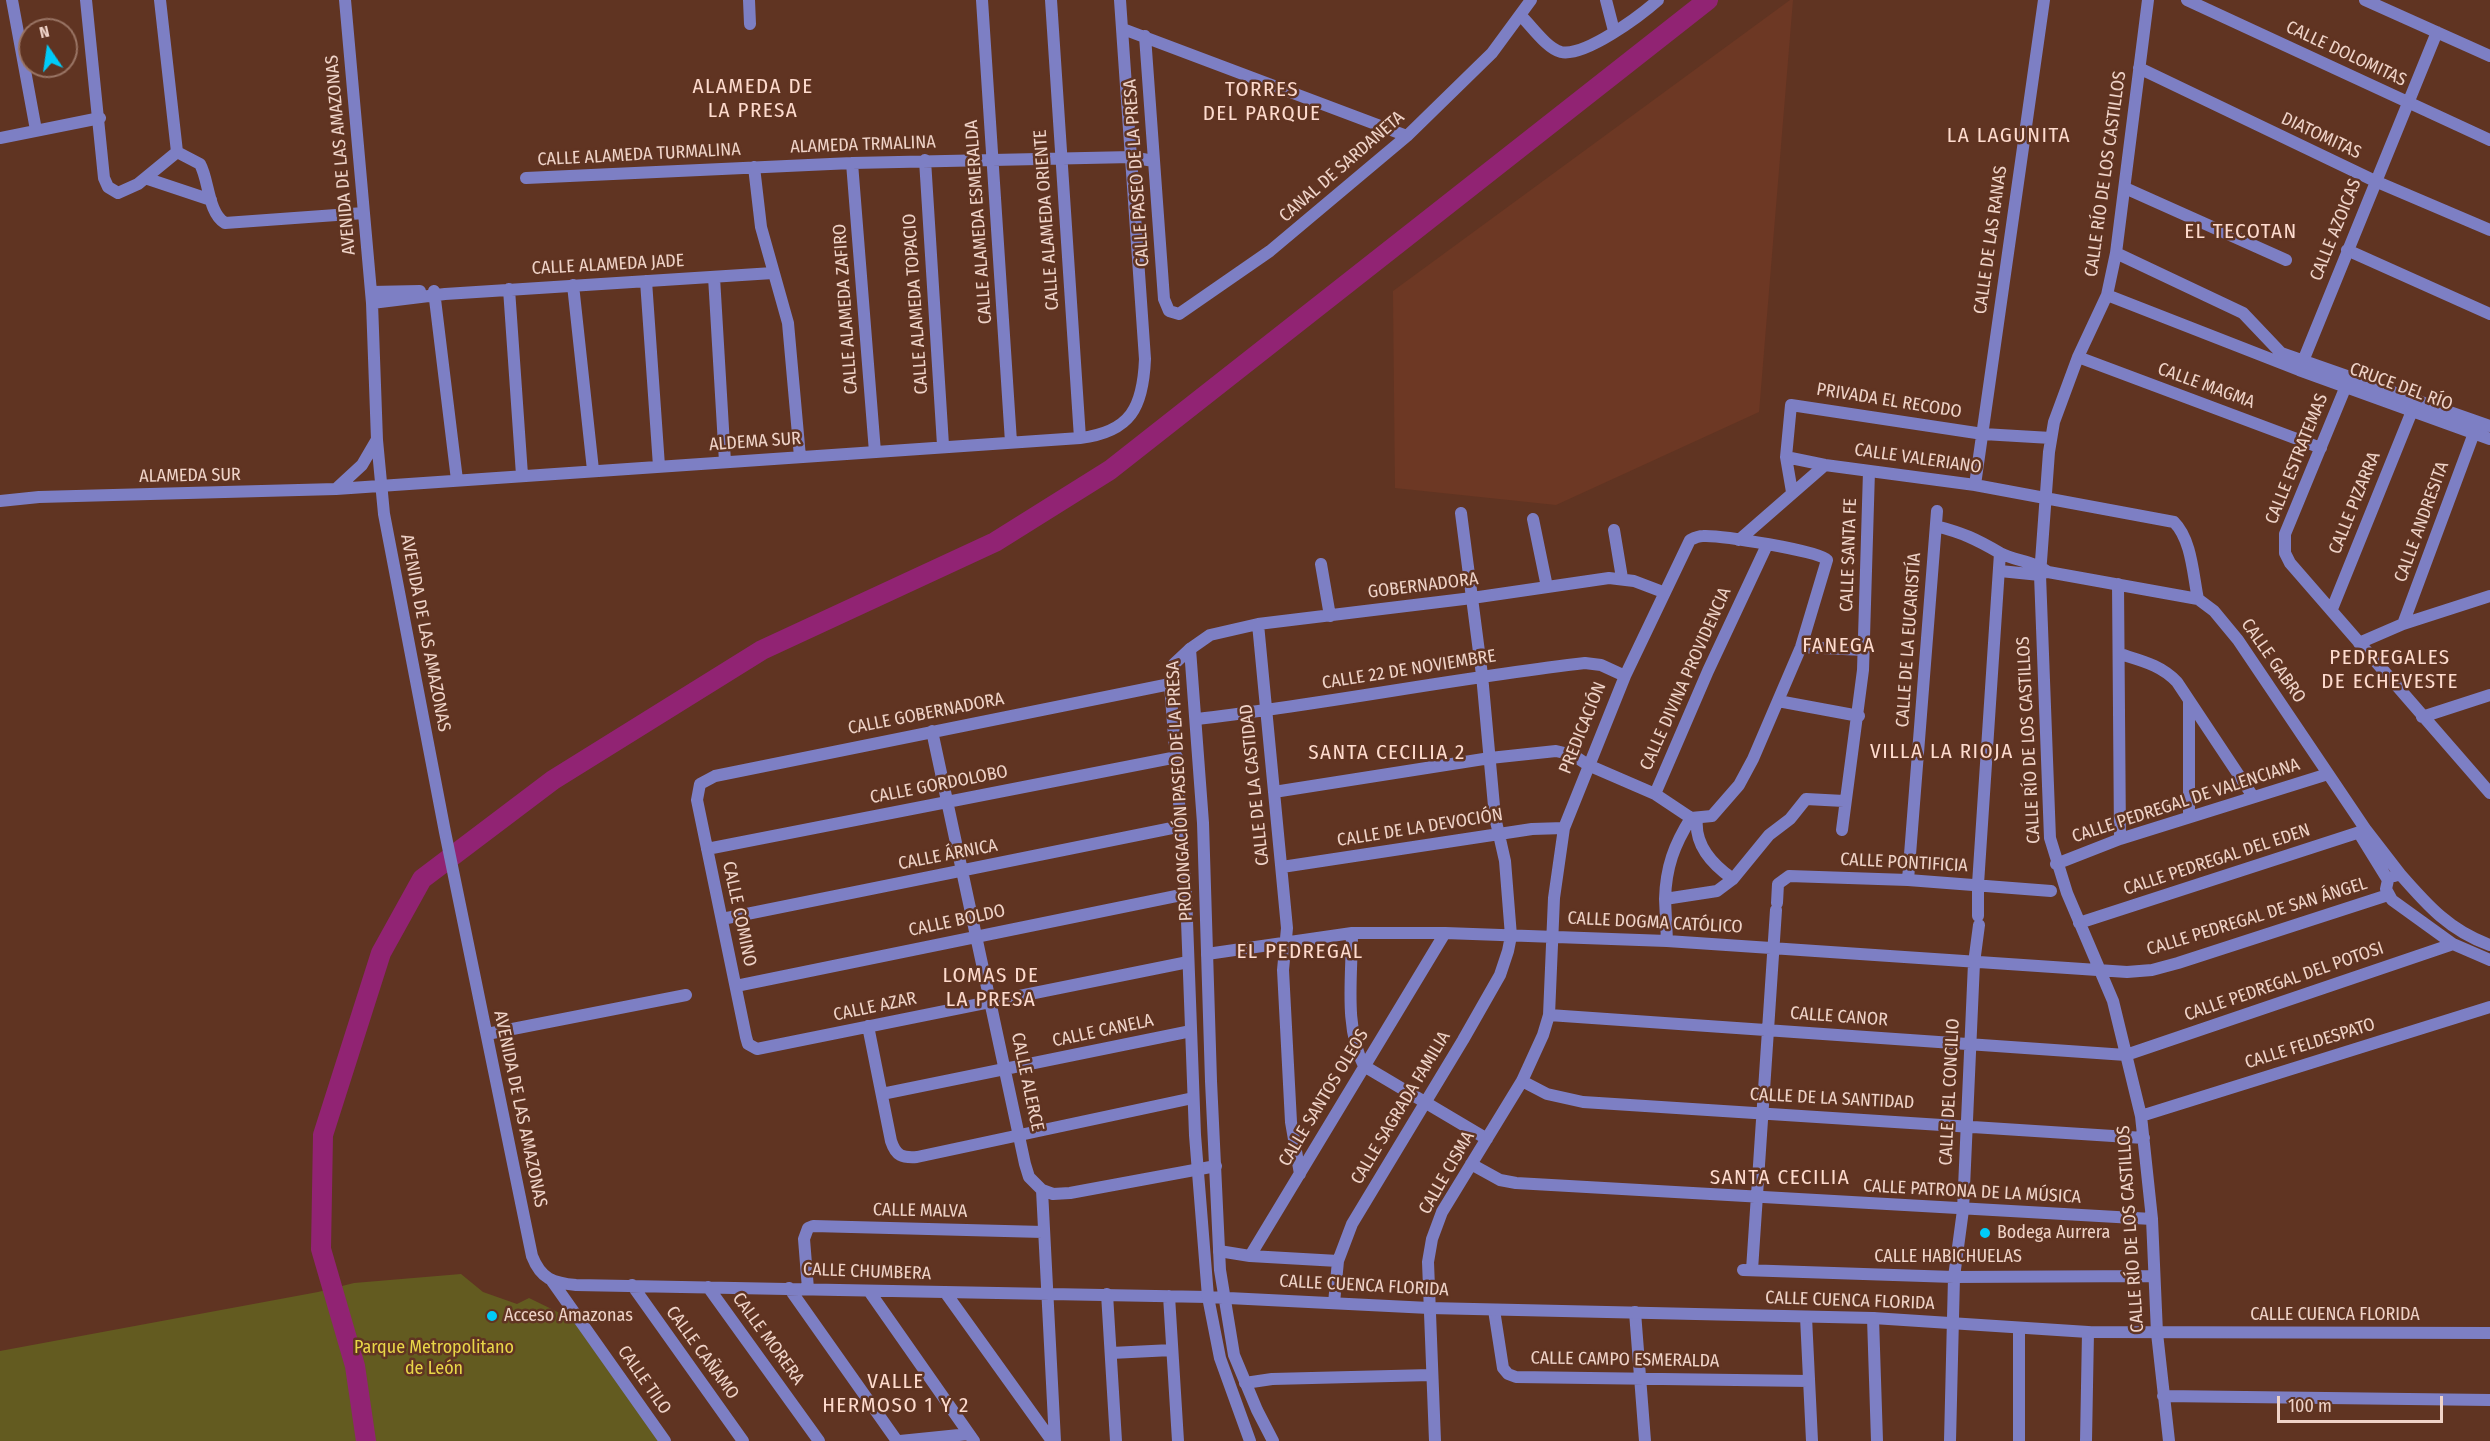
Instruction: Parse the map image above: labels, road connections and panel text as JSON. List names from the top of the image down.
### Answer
{
  "streets": {
    "street": [
      "CALLE DOLOMITAS",
      "DIATOMITAS",
      "ALAMEDA TRMALINA",
      "AVENIDA DE LAS AMAZONAS",
      "CALLE ALAMEDA TURMALINA",
      "CANAL DE SARDANETA",
      "CALLE PASEO DE LA PRESA",
      "CALLE RÍO DE LOS CASTILLOS",
      "CALLE ALAMEDA ORIENTE",
      "CALLE ALAMEDA ESMERALDA",
      "CALLE AZOICAS",
      "CALLE DE LAS RANAS",
      "CALLE ALAMEDA JADE",
      "CALLE ALAMEDA TOPACIO",
      "CALLE ALAMEDA ZAFIRO",
      "CALLE MAGMA",
      "CRUCE DEL RÍO",
      "PRIVADA EL RECODO",
      "ALDEMA SUR",
      "CALLE VALERIANO",
      "CALLE ESTRATEMAS",
      "ALAMEDA SUR",
      "CALLE PIZARRA",
      "CALLE ANDRESITA",
      "CALLE SANTA FE",
      "GOBERNADORA",
      "CALLE DE LA EUCARISTÍA",
      "CALLE GABRO",
      "CALLE 22 DE NOVIEMBRE",
      "CALLE DIVINA PROVIDENCIA",
      "CALLE GOBERNADORA",
      "PREDICACIÓN",
      "CALLE GORDOLOBO",
      "CALLE DE LA CASTIDAD",
      "PROLONGACIÓN PASEO DE LA PRESA",
      "CALLE PEDREGAL DE VALENCIANA",
      "CALLE DE LA DEVOCIÓN",
      "CALLE ÁRNICA",
      "CALLE PEDREGAL DEL EDEN",
      "CALLE PONTIFICIA",
      "CALLE COMINO",
      "CALLE PEDREGAL DE SAN ÁNGEL",
      "CALLE BOLDO",
      "CALLE DOGMA CATÓLICO",
      "CALLE PEDREGAL DEL POTOSI",
      "CALLE AZAR",
      "CALLE CANOR",
      "CALLE CANELA",
      "CALLE FELDESPATO",
      "CALLE ALERCE",
      "CALLE DEL CONCILIO",
      "CALLE SANTOS OLEOS",
      "CALLE DE LA SANTIDAD",
      "CALLE SAGRADA FAMILIA",
      "CALLE CISMA",
      "CALLE PATRONA DE LA MÚSICA",
      "CALLE MALVA",
      "CALLE HABICHUELAS",
      "CALLE CHUMBERA",
      "CALLE CUENCA FLORIDA",
      "CALLE MORERA",
      "CALLE CAÑAMO",
      "CALLE CAMPO ESMERALDA",
      "CALLE TILO"
    ]
  },
  "crossings": [
    ["CALLE DOLOMITAS", "CALLE AZOICAS"],
    ["DIATOMITAS", "CALLE RÍO DE LOS CASTILLOS"],
    ["DIATOMITAS", "CALLE AZOICAS"],
    ["ALAMEDA TRMALINA", "CALLE ALAMEDA TURMALINA"],
    ["ALAMEDA TRMALINA", "CALLE PASEO DE LA PRESA"],
    ["ALAMEDA TRMALINA", "CALLE ALAMEDA ORIENTE"],
    ["ALAMEDA TRMALINA", "CALLE ALAMEDA ESMERALDA"],
    ["ALAMEDA TRMALINA", "CALLE ALAMEDA TOPACIO"],
    ["ALAMEDA TRMALINA", "CALLE ALAMEDA ZAFIRO"],
    ["ALAMEDA TRMALINA", "ALDEMA SUR"],
    ["AVENIDA DE LAS AMAZONAS", "CALLE ALAMEDA JADE"],
    ["AVENIDA DE LAS AMAZONAS", "ALDEMA SUR"],
    ["AVENIDA DE LAS AMAZONAS", "ALAMEDA SUR"],
    ["AVENIDA DE LAS AMAZONAS", "CALLE CHUMBERA"],
    ["AVENIDA DE LAS AMAZONAS", "CALLE TILO"],
    ["CANAL DE SARDANETA", "CALLE PASEO DE LA PRESA"],
    ["CALLE RÍO DE LOS CASTILLOS", "CALLE MAGMA"],
    ["CALLE RÍO DE LOS CASTILLOS", "PRIVADA EL RECODO"],
    ["CALLE RÍO DE LOS CASTILLOS", "CALLE VALERIANO"],
    ["CALLE RÍO DE LOS CASTILLOS", "CALLE PEDREGAL DE VALENCIANA"],
    ["CALLE RÍO DE LOS CASTILLOS", "CALLE PEDREGAL DEL EDEN"],
    ["CALLE RÍO DE LOS CASTILLOS", "CALLE PEDREGAL DE SAN ÁNGEL"],
    ["CALLE RÍO DE LOS CASTILLOS", "CALLE DOGMA CATÓLICO"],
    ["CALLE RÍO DE LOS CASTILLOS", "CALLE PEDREGAL DEL POTOSI"],
    ["CALLE RÍO DE LOS CASTILLOS", "CALLE CANOR"],
    ["CALLE RÍO DE LOS CASTILLOS", "CALLE FELDESPATO"],
    ["CALLE RÍO DE LOS CASTILLOS", "CALLE DE LA SANTIDAD"],
    ["CALLE RÍO DE LOS CASTILLOS", "CALLE PATRONA DE LA MÚSICA"],
    ["CALLE RÍO DE LOS CASTILLOS", "CALLE HABICHUELAS"],
    ["CALLE RÍO DE LOS CASTILLOS", "CALLE CUENCA FLORIDA"],
    ["CALLE ALAMEDA ORIENTE", "ALDEMA SUR"],
    ["CALLE ALAMEDA ESMERALDA", "ALDEMA SUR"],
    ["CALLE AZOICAS", "CRUCE DEL RÍO"],
    ["CALLE DE LAS RANAS", "PRIVADA EL RECODO"],
    ["CALLE DE LAS RANAS", "CALLE VALERIANO"],
    ["CALLE ALAMEDA TOPACIO", "ALDEMA SUR"],
    ["CALLE ALAMEDA ZAFIRO", "ALDEMA SUR"],
    ["CALLE MAGMA", "CALLE ESTRATEMAS"],
    ["CRUCE DEL RÍO", "CALLE ESTRATEMAS"],
    ["CRUCE DEL RÍO", "CALLE PIZARRA"],
    ["CRUCE DEL RÍO", "CALLE ANDRESITA"],
    ["PRIVADA EL RECODO", "CALLE VALERIANO"],
    ["ALDEMA SUR", "ALAMEDA SUR"],
    ["CALLE VALERIANO", "CALLE SANTA FE"],
    ["CALLE VALERIANO", "CALLE GABRO"],
    ["CALLE ESTRATEMAS", "CALLE PIZARRA"],
    ["GOBERNADORA", "PREDICACIÓN"],
    ["GOBERNADORA", "CALLE DE LA CASTIDAD"],
    ["GOBERNADORA", "PROLONGACIÓN PASEO DE LA PRESA"],
    ["GOBERNADORA", "CALLE SAGRADA FAMILIA"],
    ["CALLE DE LA EUCARISTÍA", "CALLE PONTIFICIA"],
    ["CALLE GABRO", "CALLE PEDREGAL DE VALENCIANA"],
    ["CALLE GABRO", "CALLE PEDREGAL DEL EDEN"],
    ["CALLE 22 DE NOVIEMBRE", "PREDICACIÓN"],
    ["CALLE 22 DE NOVIEMBRE", "CALLE DE LA CASTIDAD"],
    ["CALLE 22 DE NOVIEMBRE", "PROLONGACIÓN PASEO DE LA PRESA"],
    ["CALLE 22 DE NOVIEMBRE", "CALLE SAGRADA FAMILIA"],
    ["CALLE DIVINA PROVIDENCIA", "PREDICACIÓN"],
    ["CALLE DIVINA PROVIDENCIA", "CALLE DE LA CASTIDAD"],
    ["CALLE DIVINA PROVIDENCIA", "CALLE SAGRADA FAMILIA"],
    ["CALLE GOBERNADORA", "PROLONGACIÓN PASEO DE LA PRESA"],
    ["CALLE GOBERNADORA", "CALLE COMINO"],
    ["CALLE GOBERNADORA", "CALLE ALERCE"],
    ["PREDICACIÓN", "CALLE DE LA DEVOCIÓN"],
    ["PREDICACIÓN", "CALLE DOGMA CATÓLICO"],
    ["PREDICACIÓN", "CALLE CISMA"],
    ["CALLE GORDOLOBO", "PROLONGACIÓN PASEO DE LA PRESA"],
    ["CALLE GORDOLOBO", "CALLE COMINO"],
    ["CALLE GORDOLOBO", "CALLE ALERCE"],
    ["CALLE DE LA CASTIDAD", "CALLE DE LA DEVOCIÓN"],
    ["CALLE DE LA CASTIDAD", "CALLE DOGMA CATÓLICO"],
    ["CALLE DE LA CASTIDAD", "CALLE SANTOS OLEOS"],
    ["PROLONGACIÓN PASEO DE LA PRESA", "CALLE ÁRNICA"],
    ["PROLONGACIÓN PASEO DE LA PRESA", "CALLE BOLDO"],
    ["PROLONGACIÓN PASEO DE LA PRESA", "CALLE DOGMA CATÓLICO"],
    ["PROLONGACIÓN PASEO DE LA PRESA", "CALLE AZAR"],
    ["PROLONGACIÓN PASEO DE LA PRESA", "CALLE CANELA"],
    ["PROLONGACIÓN PASEO DE LA PRESA", "CALLE CHUMBERA"],
    ["PROLONGACIÓN PASEO DE LA PRESA", "CALLE CUENCA FLORIDA"],
    ["CALLE DE LA DEVOCIÓN", "CALLE SAGRADA FAMILIA"],
    ["CALLE ÁRNICA", "CALLE COMINO"],
    ["CALLE ÁRNICA", "CALLE ALERCE"],
    ["CALLE PONTIFICIA", "CALLE DOGMA CATÓLICO"],
    ["CALLE PONTIFICIA", "CALLE CANOR"],
    ["CALLE PONTIFICIA", "CALLE DEL CONCILIO"],
    ["CALLE PONTIFICIA", "CALLE DE LA SANTIDAD"],
    ["CALLE PONTIFICIA", "CALLE PATRONA DE LA MÚSICA"],
    ["CALLE PONTIFICIA", "CALLE HABICHUELAS"],
    ["CALLE COMINO", "CALLE BOLDO"],
    ["CALLE COMINO", "CALLE AZAR"],
    ["CALLE PEDREGAL DE SAN ÁNGEL", "CALLE DOGMA CATÓLICO"],
    ["CALLE BOLDO", "CALLE ALERCE"],
    ["CALLE DOGMA CATÓLICO", "CALLE DEL CONCILIO"],
    ["CALLE DOGMA CATÓLICO", "CALLE SANTOS OLEOS"],
    ["CALLE DOGMA CATÓLICO", "CALLE SAGRADA FAMILIA"],
    ["CALLE DOGMA CATÓLICO", "CALLE CISMA"],
    ["CALLE PEDREGAL DEL POTOSI", "CALLE CANOR"],
    ["CALLE AZAR", "CALLE ALERCE"],
    ["CALLE CANOR", "CALLE DEL CONCILIO"],
    ["CALLE CANOR", "CALLE CISMA"],
    ["CALLE CANELA", "CALLE ALERCE"],
    ["CALLE ALERCE", "CALLE MALVA"],
    ["CALLE ALERCE", "CALLE CHUMBERA"],
    ["CALLE DEL CONCILIO", "CALLE DE LA SANTIDAD"],
    ["CALLE DEL CONCILIO", "CALLE PATRONA DE LA MÚSICA"],
    ["CALLE DEL CONCILIO", "CALLE HABICHUELAS"],
    ["CALLE DEL CONCILIO", "CALLE CUENCA FLORIDA"],
    ["CALLE DE LA SANTIDAD", "CALLE CISMA"],
    ["CALLE SAGRADA FAMILIA", "CALLE CUENCA FLORIDA"],
    ["CALLE CISMA", "CALLE PATRONA DE LA MÚSICA"],
    ["CALLE CISMA", "CALLE CUENCA FLORIDA"],
    ["CALLE MALVA", "CALLE CHUMBERA"],
    ["CALLE CHUMBERA", "CALLE CUENCA FLORIDA"],
    ["CALLE CHUMBERA", "CALLE MORERA"],
    ["CALLE CHUMBERA", "CALLE CAÑAMO"],
    ["CALLE CHUMBERA", "CALLE TILO"],
    ["CALLE CUENCA FLORIDA", "CALLE CAMPO ESMERALDA"]
  ],
  "districts": [
    "ALAMEDA DE LA PRESA",
    "TORRES DEL PARQUE",
    "LA LAGUNITA",
    "EL TECOTAN",
    "FANEGA",
    "PEDREGALES DE ECHEVESTE",
    "VILLA LA RIOJA",
    "SANTA CECILIA 2",
    "EL PEDREGAL",
    "LOMAS DE LA PRESA",
    "SANTA CECILIA",
    "VALLE HERMOSO 1 Y 2"
  ],
  "parks": ["Parque Metropolitano de León"],
  "places": ["Bodega Aurrera", "Acceso Amazonas"],
  "scale_bar": "100 m",
  "north": "top"
}
